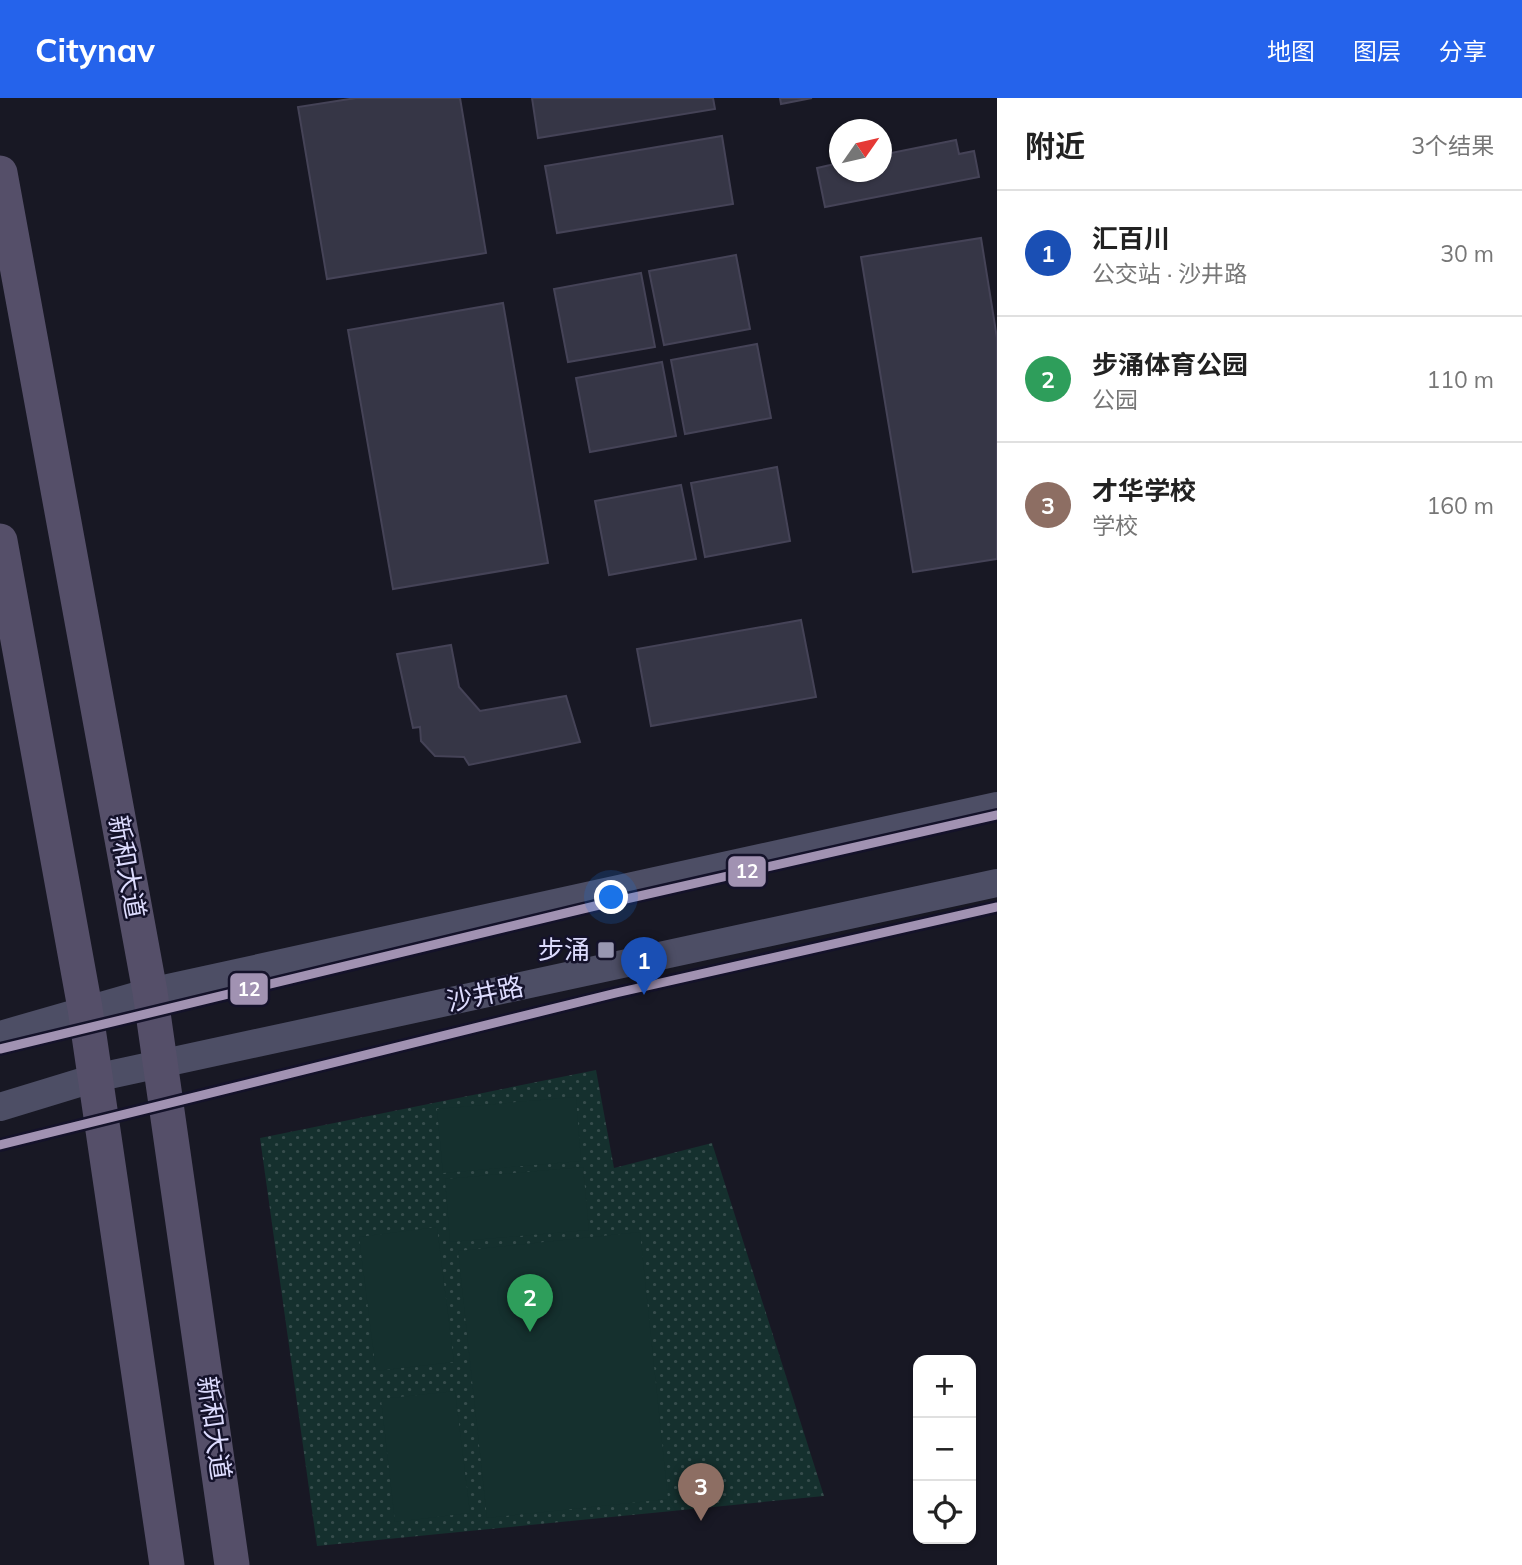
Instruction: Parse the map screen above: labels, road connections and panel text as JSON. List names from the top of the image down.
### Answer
{
  "streets": {
    "main road": ["新和大道"],
    "street": ["沙井路"]
  },
  "crossings": [
    ["新和大道", "沙井路"]
  ],
  "places": {
    "transit": ["步涌"]
  },
  "lines": ["transit line 12"],
  "north": "top right",
  "page": {
    "header": "Citynav",
    "nav": ["地图", "图层", "分享"],
    "heading": ["附近", "3个结果"],
    "list": [
      {
        "mark": "1",
        "name": "汇百川",
        "note": "公交站 · 沙井路",
        "value": "30 m"
      },
      {
        "mark": "2",
        "name": "步涌体育公园",
        "note": "公园",
        "value": "110 m"
      },
      {
        "mark": "3",
        "name": "才华学校",
        "note": "学校",
        "value": "160 m"
      }
    ],
    "pins": ["1", "2", "3"],
    "map_buttons": ["+", "−"]
  }
}
